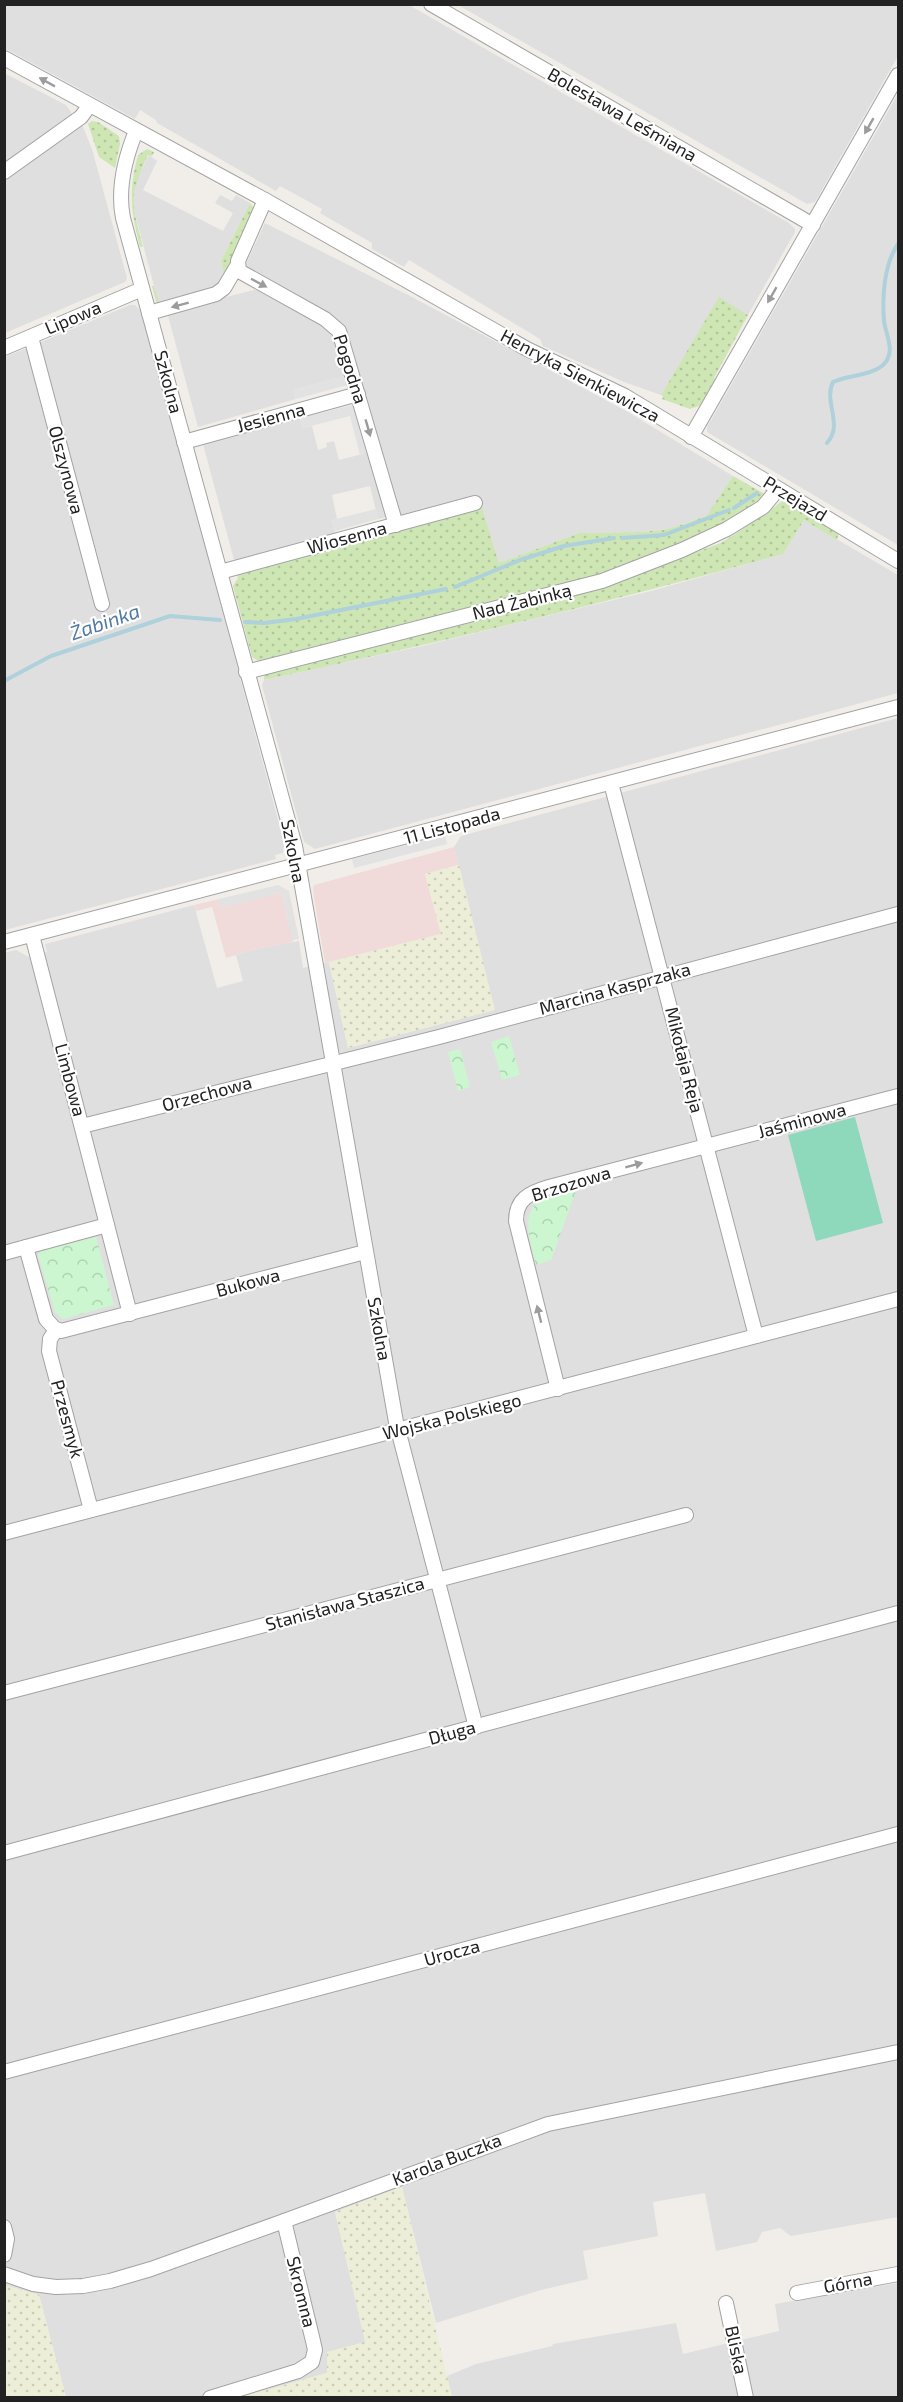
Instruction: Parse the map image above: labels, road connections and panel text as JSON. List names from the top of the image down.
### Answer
{
  "streets": {
    "street": [
      "Bolesława Leśmiana",
      "Lipowa",
      "Pogodna",
      "Henryka Sienkiewicza",
      "Szkolna",
      "Jesienna",
      "Olszynowa",
      "Przejazd",
      "Wiosenna",
      "Nad Żabinką",
      "11 Listopada",
      "Marcina Kasprzaka",
      "Mikołaja Reja",
      "Limbowa",
      "Orzechowa",
      "Jaśminowa",
      "Brzozowa",
      "Bukowa",
      "Wojska Polskiego",
      "Przesmyk",
      "Stanisława Staszica",
      "Długa",
      "Urocza",
      "Karola Buczka",
      "Górna",
      "Skromna",
      "Bliska"
    ]
  },
  "crossings": [
    ["Lipowa", "Szkolna"],
    ["Lipowa", "Olszynowa"],
    ["Pogodna", "Jesienna"],
    ["Pogodna", "Wiosenna"],
    ["Henryka Sienkiewicza", "Szkolna"],
    ["Henryka Sienkiewicza", "Przejazd"],
    ["Szkolna", "Jesienna"],
    ["Szkolna", "Wiosenna"],
    ["Szkolna", "Nad Żabinką"],
    ["Szkolna", "11 Listopada"],
    ["Szkolna", "Marcina Kasprzaka"],
    ["Szkolna", "Orzechowa"],
    ["Szkolna", "Bukowa"],
    ["Szkolna", "Wojska Polskiego"],
    ["Szkolna", "Stanisława Staszica"],
    ["Szkolna", "Długa"],
    ["Przejazd", "Nad Żabinką"],
    ["11 Listopada", "Mikołaja Reja"],
    ["11 Listopada", "Limbowa"],
    ["Marcina Kasprzaka", "Mikołaja Reja"],
    ["Marcina Kasprzaka", "Orzechowa"],
    ["Mikołaja Reja", "Jaśminowa"],
    ["Mikołaja Reja", "Brzozowa"],
    ["Mikołaja Reja", "Wojska Polskiego"],
    ["Limbowa", "Orzechowa"],
    ["Jaśminowa", "Brzozowa"],
    ["Brzozowa", "Wojska Polskiego"],
    ["Bukowa", "Przesmyk"],
    ["Wojska Polskiego", "Przesmyk"],
    ["Karola Buczka", "Skromna"]
  ],
  "one_way": ["Pogodna"],
  "water": ["Żabinka"]
}
